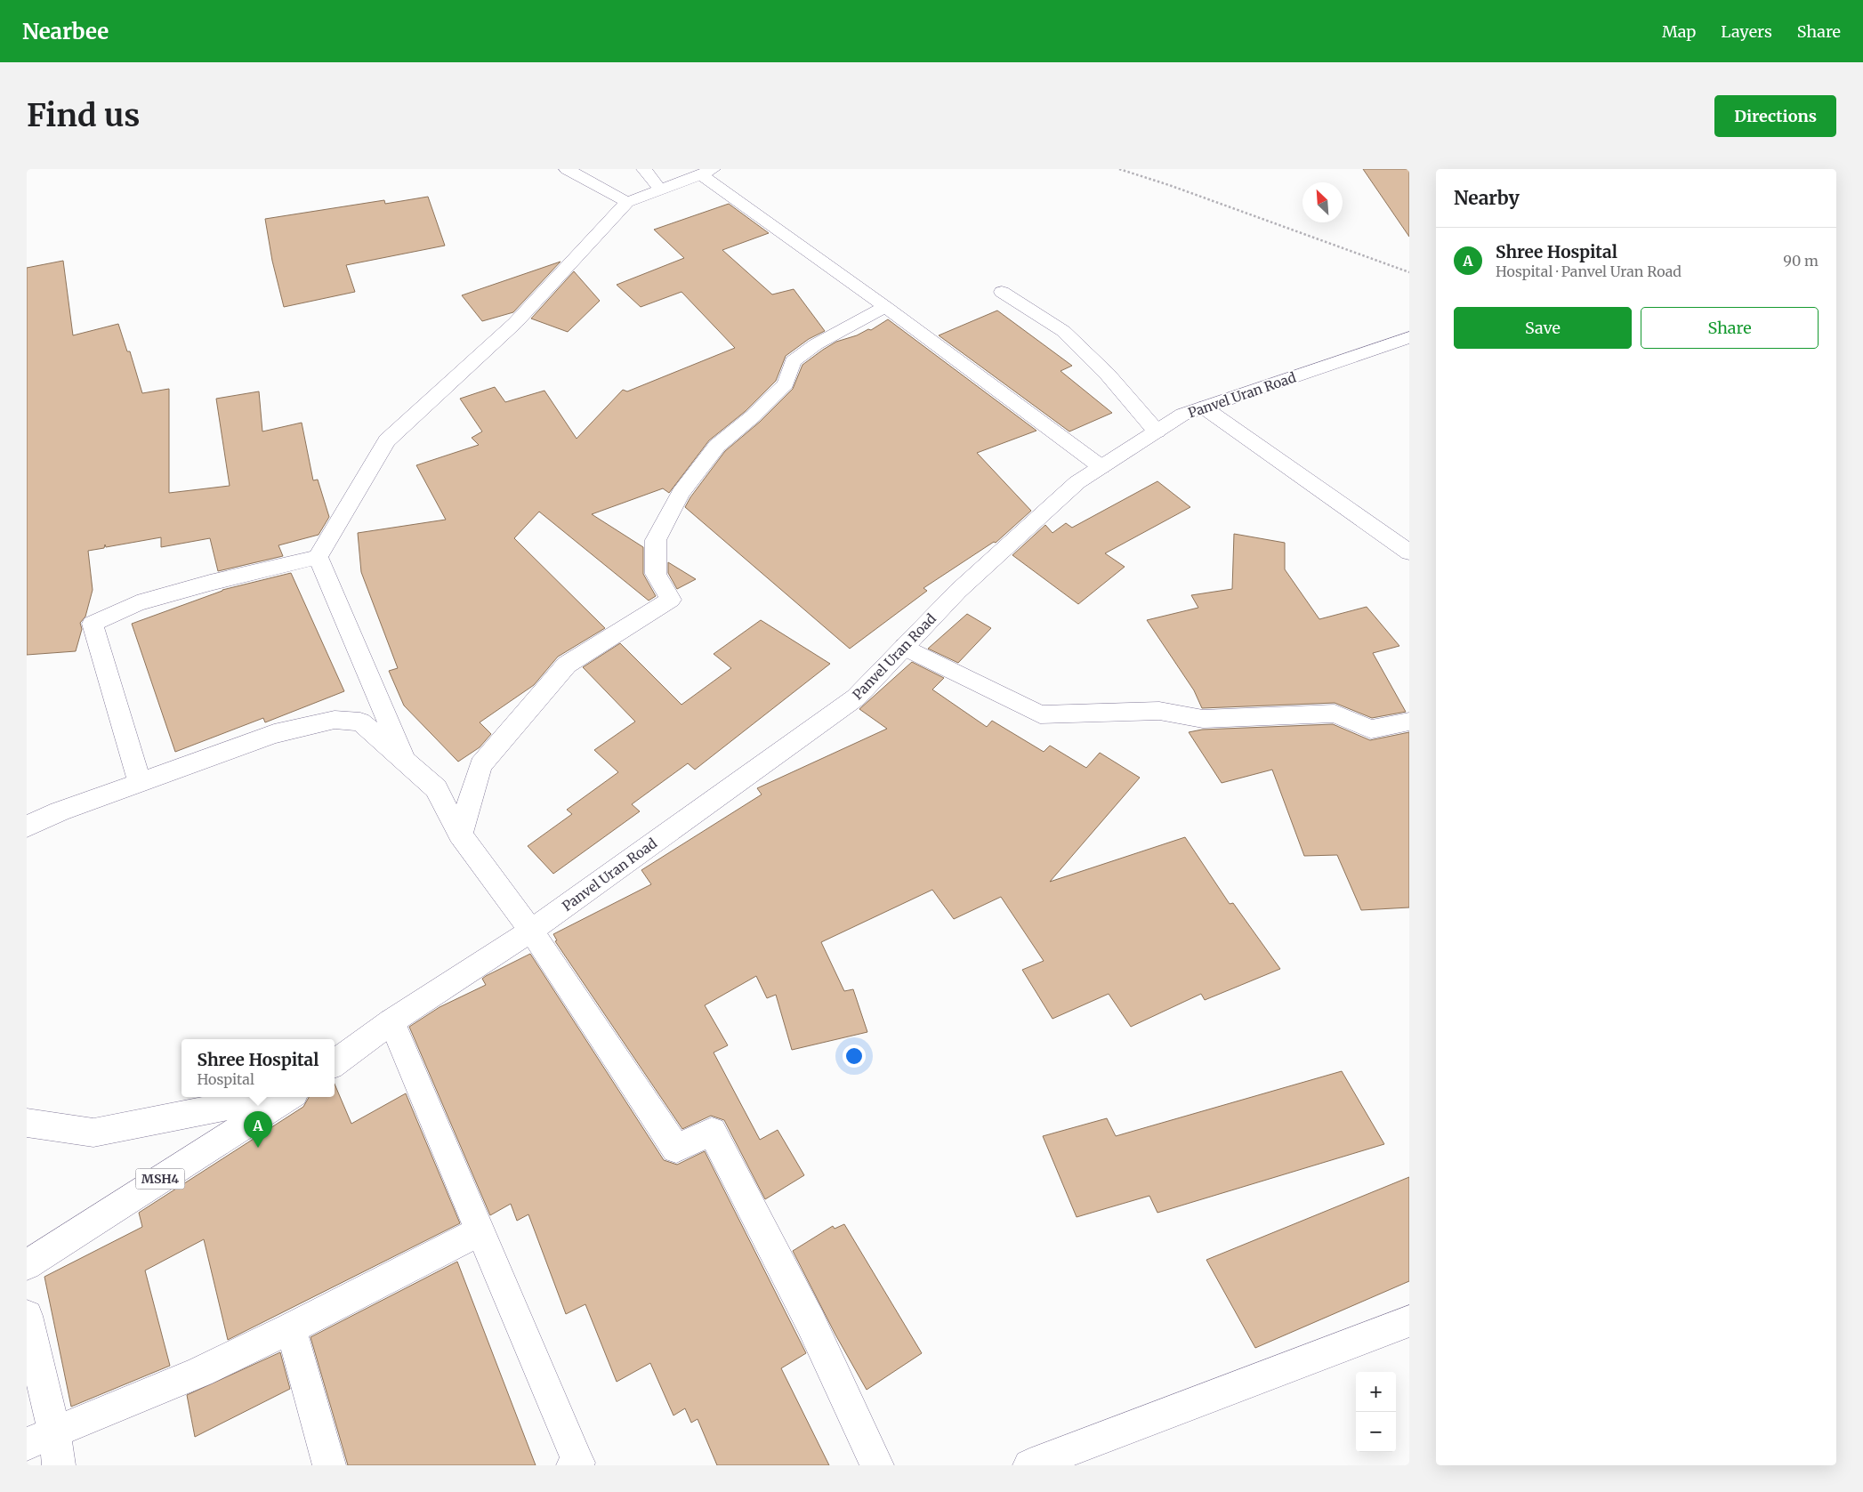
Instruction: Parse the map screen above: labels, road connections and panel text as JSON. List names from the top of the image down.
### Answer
{
  "streets": {
    "street": ["Panvel Uran Road", "MSH4"]
  },
  "north": "top left",
  "page": {
    "header": "Nearbee",
    "nav": ["Map", "Layers", "Share"],
    "buttons": [
      "Directions",
      ["Save", "Share"]
    ],
    "title": "Find us",
    "heading": "Nearby",
    "list": [
      {
        "mark": "A",
        "name": "Shree Hospital",
        "note": "Hospital · Panvel Uran Road",
        "value": "90 m"
      }
    ],
    "popup": ["Shree Hospital", "Hospital"],
    "pins": "A",
    "map_buttons": ["+", "−"]
  }
}
